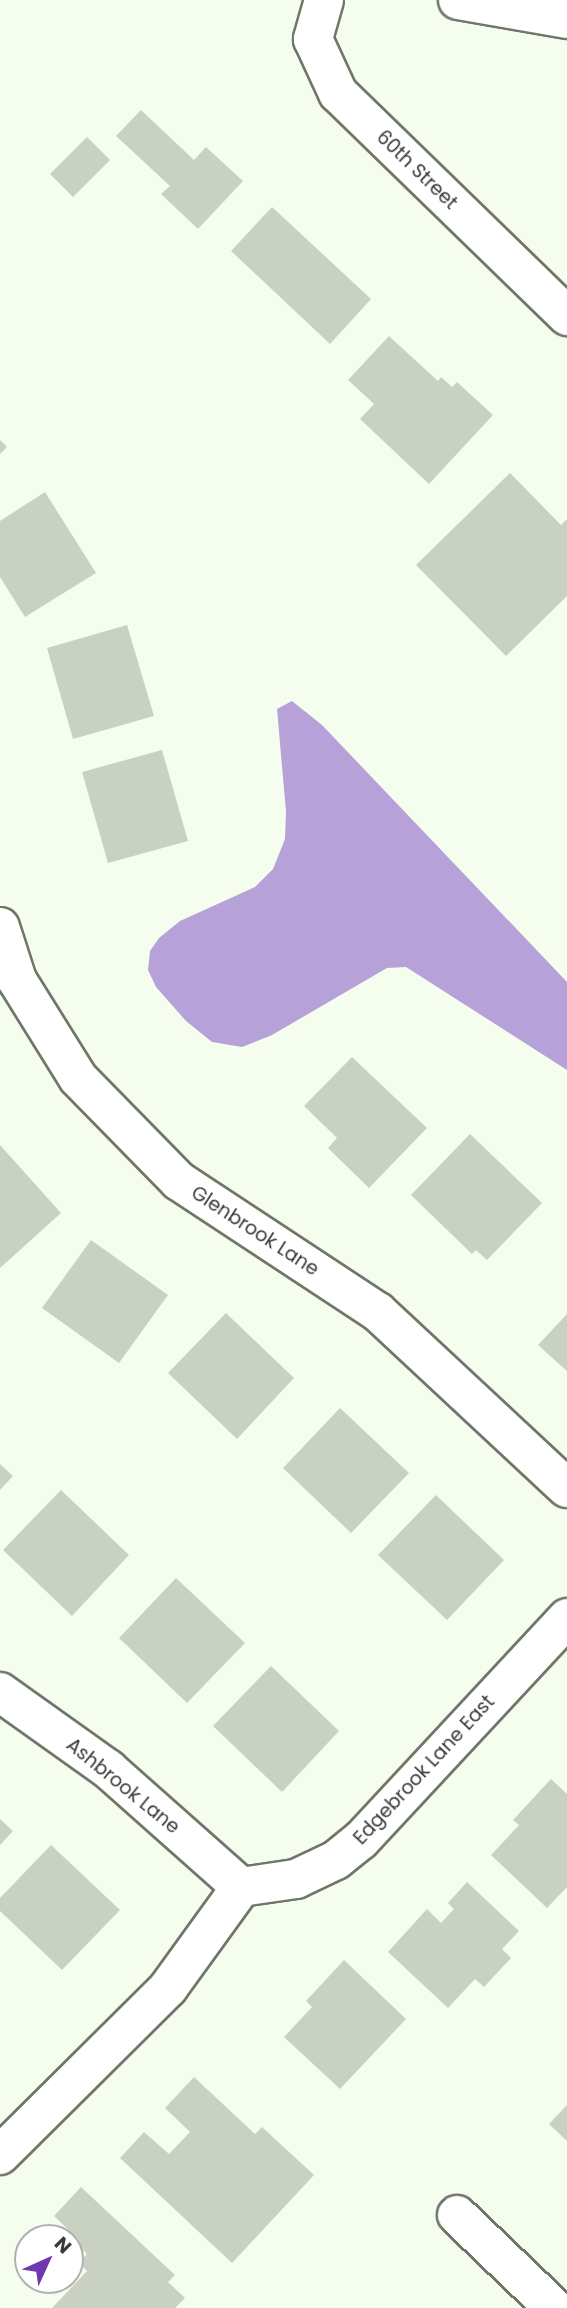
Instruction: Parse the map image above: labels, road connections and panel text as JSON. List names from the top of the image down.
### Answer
{
  "streets": {
    "street": [
      "60th Street",
      "Glenbrook Lane",
      "Edgebrook Lane East",
      "Ashbrook Lane"
    ]
  },
  "crossings": [
    ["Edgebrook Lane East", "Ashbrook Lane"]
  ],
  "north": "top right"
}
